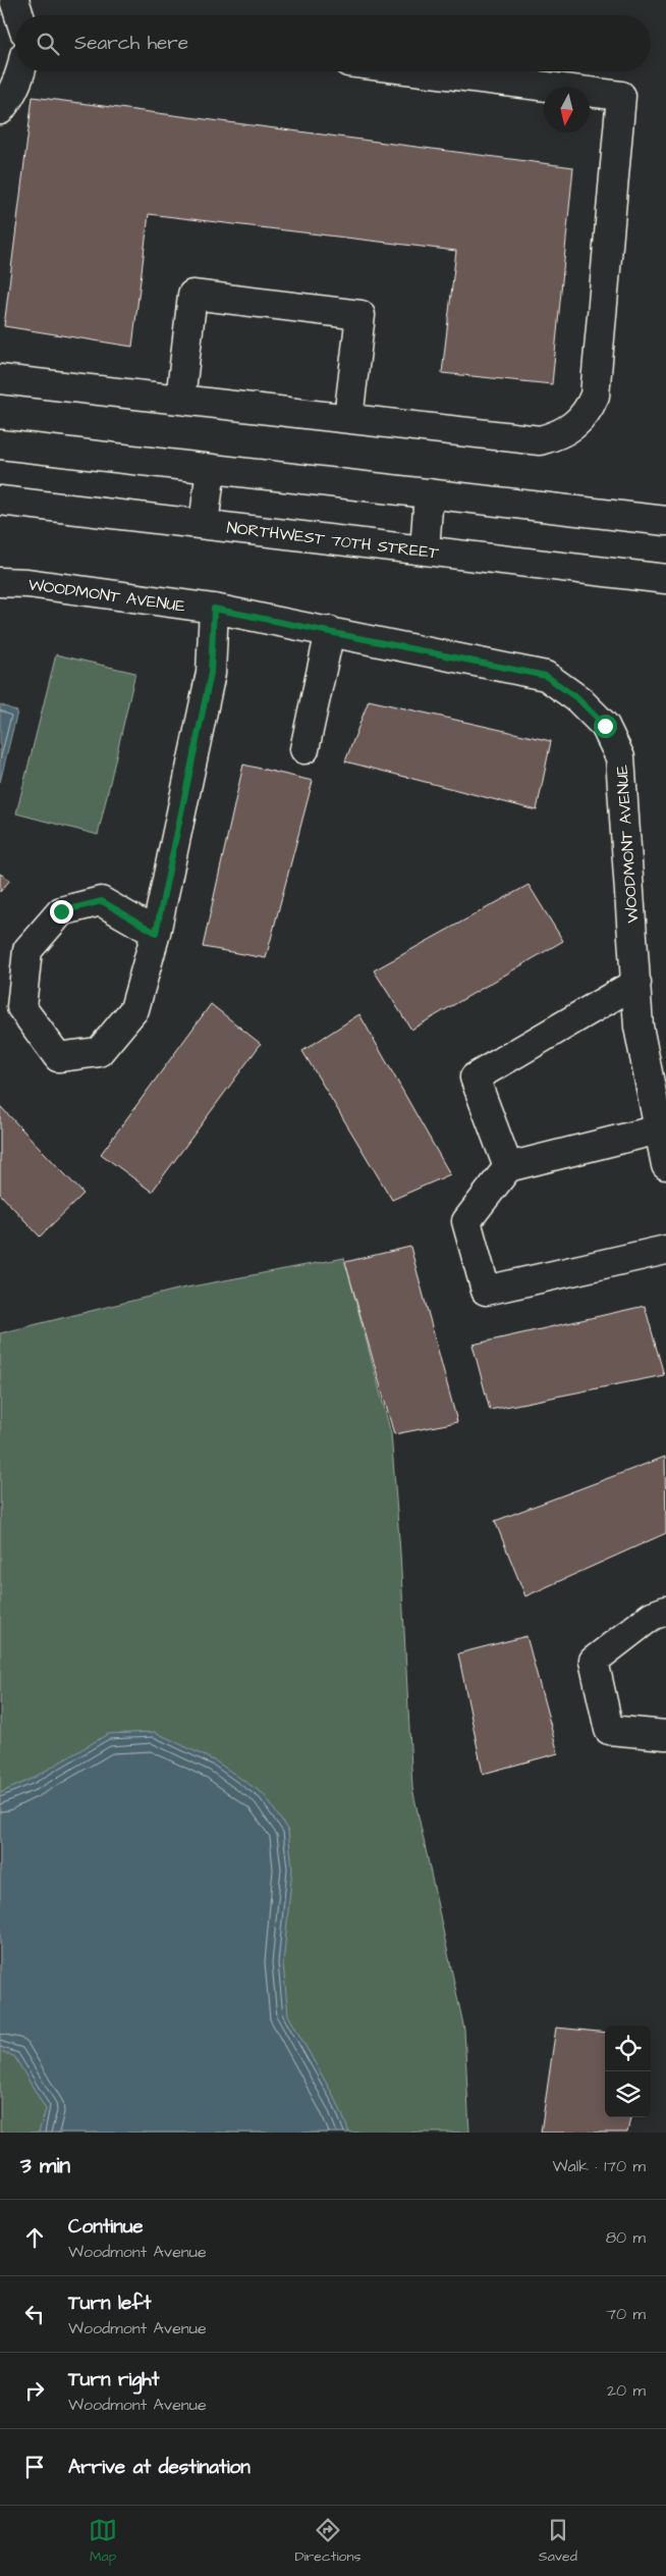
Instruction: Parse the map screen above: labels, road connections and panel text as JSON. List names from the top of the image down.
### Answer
{
  "streets": {
    "street": ["NORTHWEST 70TH STREET", "WOODMONT AVENUE"]
  },
  "north": "bottom",
  "page": {
    "search": "Search here",
    "heading": ["3 min", "Walk · 170 m"],
    "list": [
      ["Continue", "Woodmont Avenue", "80 m"],
      ["Turn left", "Woodmont Avenue", "70 m"],
      ["Turn right", "Woodmont Avenue", "20 m"],
      "Arrive at destination"
    ],
    "nav": ["Map", "Directions", "Saved"]
  }
}
